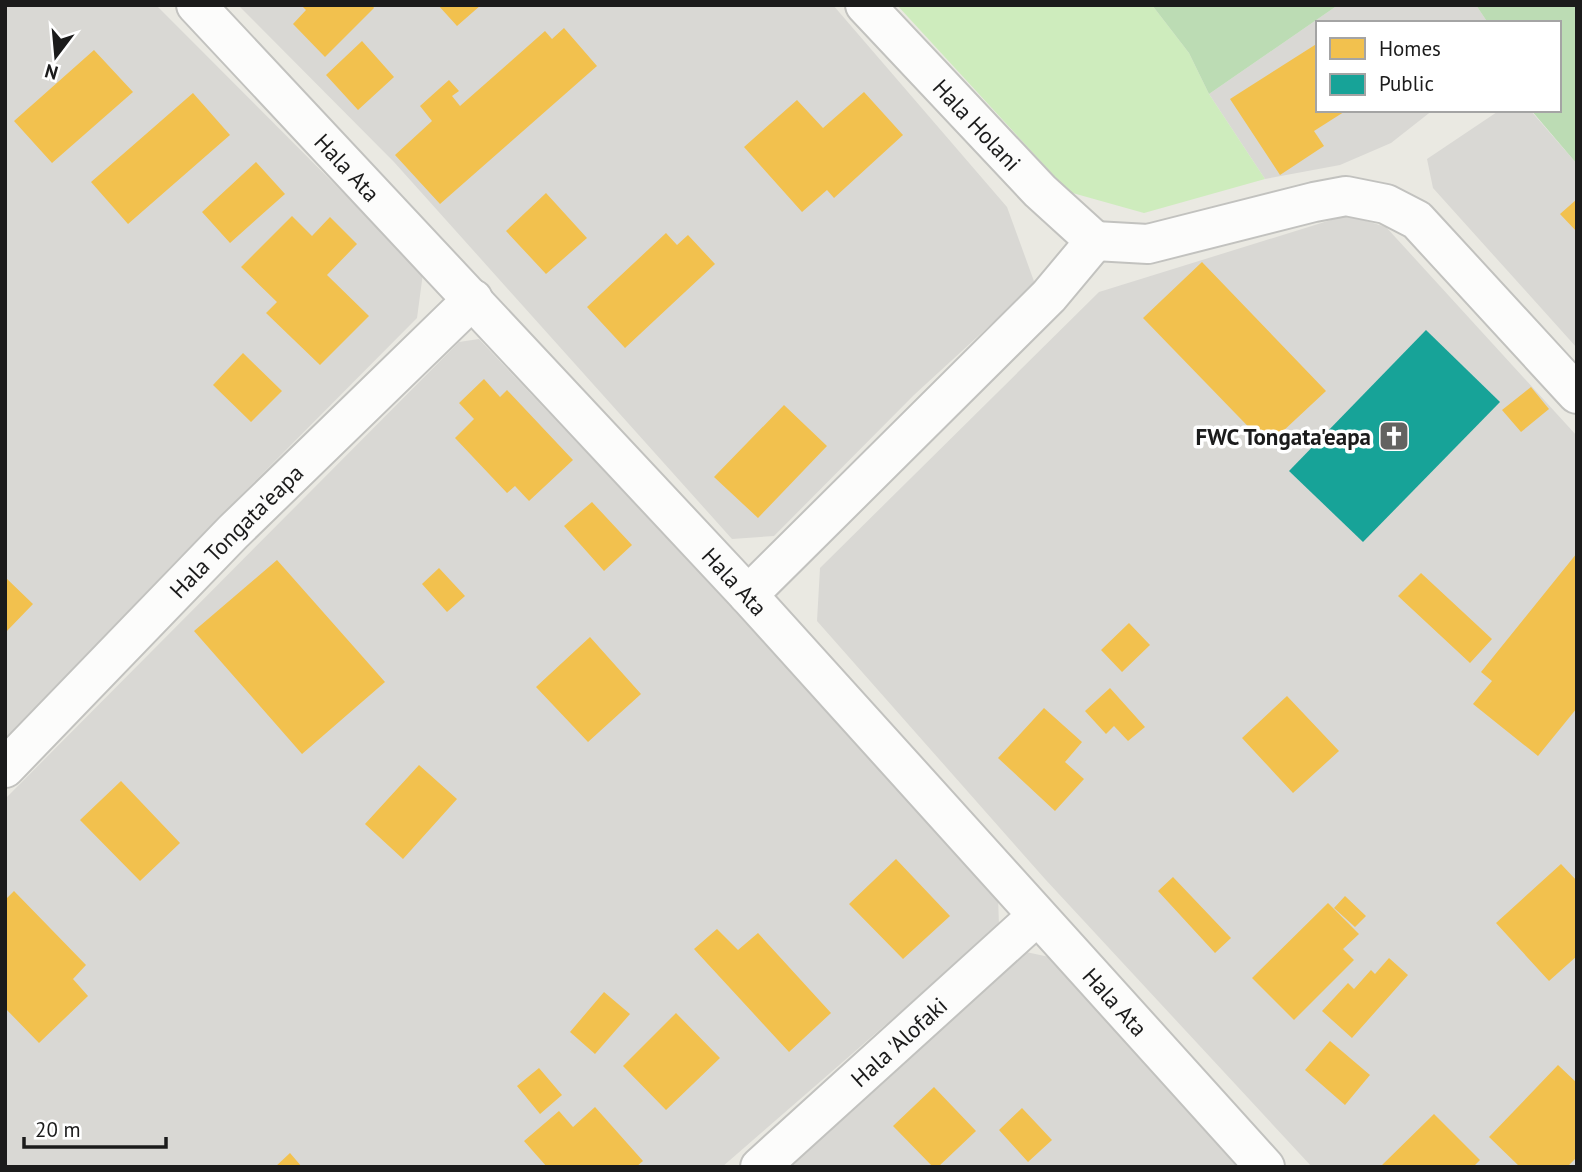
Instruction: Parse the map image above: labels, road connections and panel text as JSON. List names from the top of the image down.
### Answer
{
  "streets": {
    "street": [
      "Hala Holani",
      "Hala Ata",
      "Hala Tongata'eapa",
      "Hala 'Alofaki"
    ]
  },
  "crossings": [
    ["Hala Ata", "Hala Tongata'eapa"],
    ["Hala Ata", "Hala 'Alofaki"]
  ],
  "places": {
    "church": ["FWC Tongata'eapa"]
  },
  "legend": ["Homes", "Public"],
  "scale_bar": "20 m",
  "north": "bottom"
}
